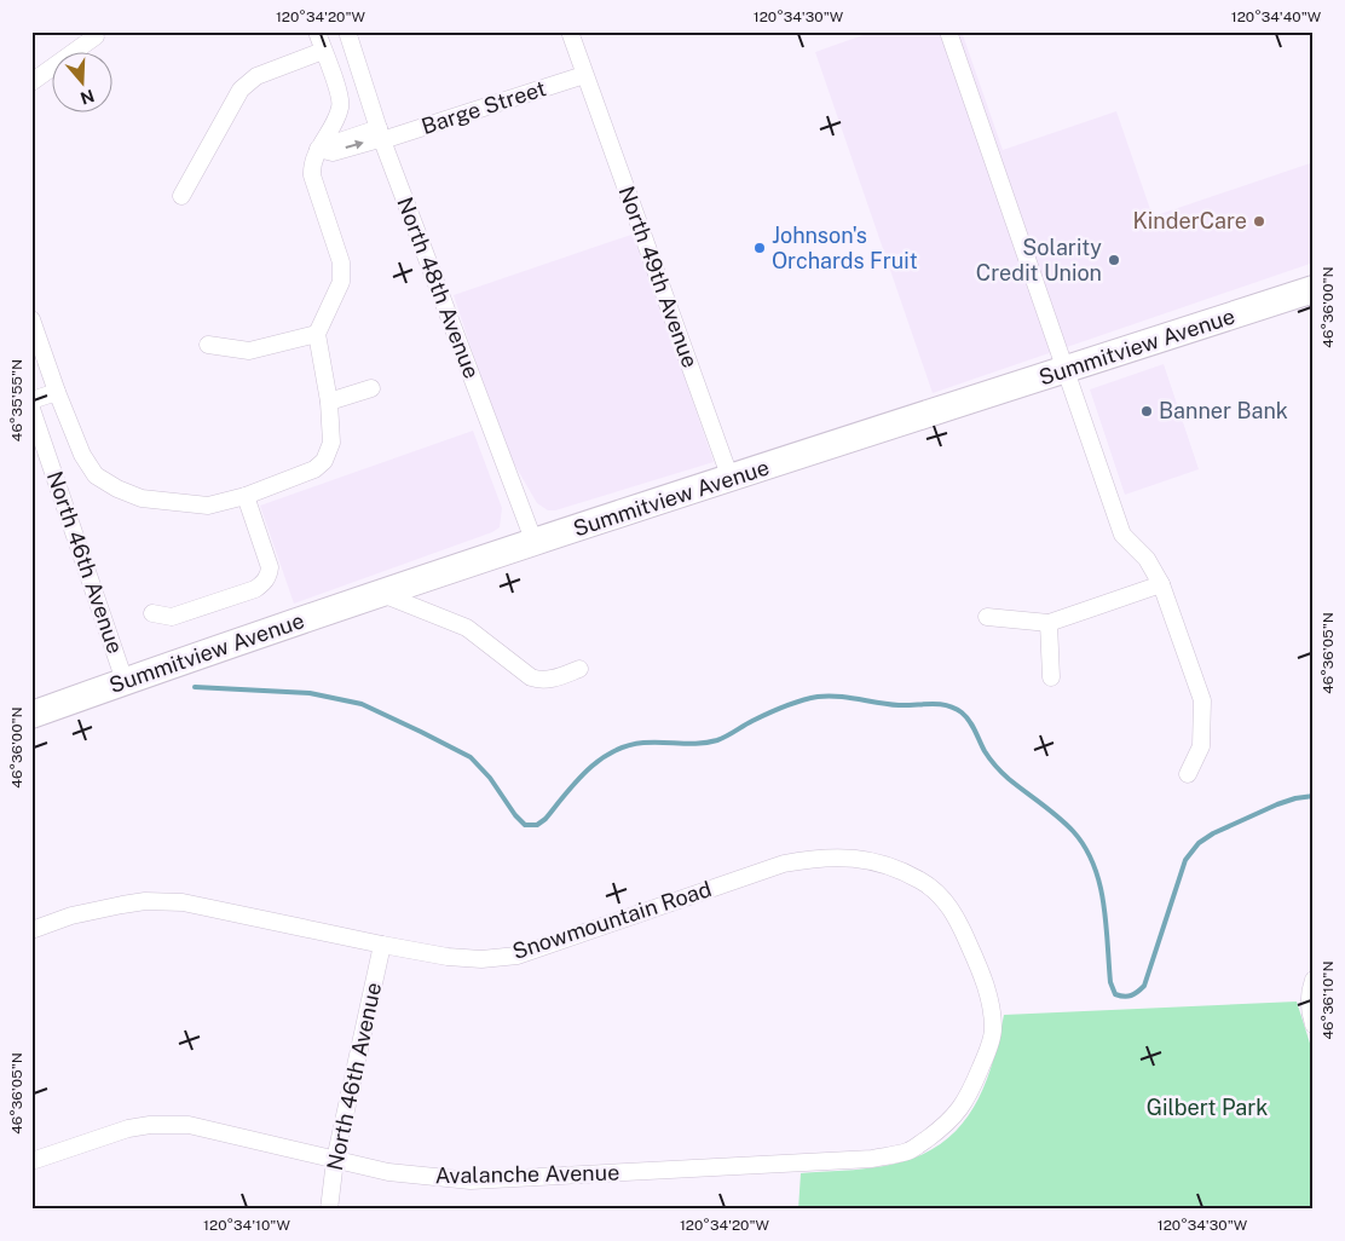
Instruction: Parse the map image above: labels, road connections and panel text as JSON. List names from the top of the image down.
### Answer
{
  "streets": {
    "main road": ["Summitview Avenue"],
    "street": [
      "Barge Street",
      "North 49th Avenue",
      "North 48th Avenue",
      "North 46th Avenue",
      "Snowmountain Road",
      "Avalanche Avenue"
    ]
  },
  "crossings": [
    ["Barge Street", "North 49th Avenue"],
    ["Barge Street", "North 48th Avenue"],
    ["North 49th Avenue", "Summitview Avenue"],
    ["North 48th Avenue", "Summitview Avenue"],
    ["Summitview Avenue", "North 46th Avenue"],
    ["North 46th Avenue", "Snowmountain Road"],
    ["North 46th Avenue", "Avalanche Avenue"],
    ["Snowmountain Road", "Avalanche Avenue"]
  ],
  "parks": ["Gilbert Park"],
  "places": [
    "KinderCare",
    "Johnson's Orchards Fruit",
    "Solarity Credit Union",
    "Banner Bank"
  ],
  "north": "bottom",
  "coordinates": [
    "120°34'20\"W",
    "120°34'30\"W",
    "120°34'40\"W",
    "46°36'00\"N",
    "46°35'55\"N",
    "46°36'05\"N",
    "46°36'10\"N",
    "120°34'10\"W"
  ]
}
